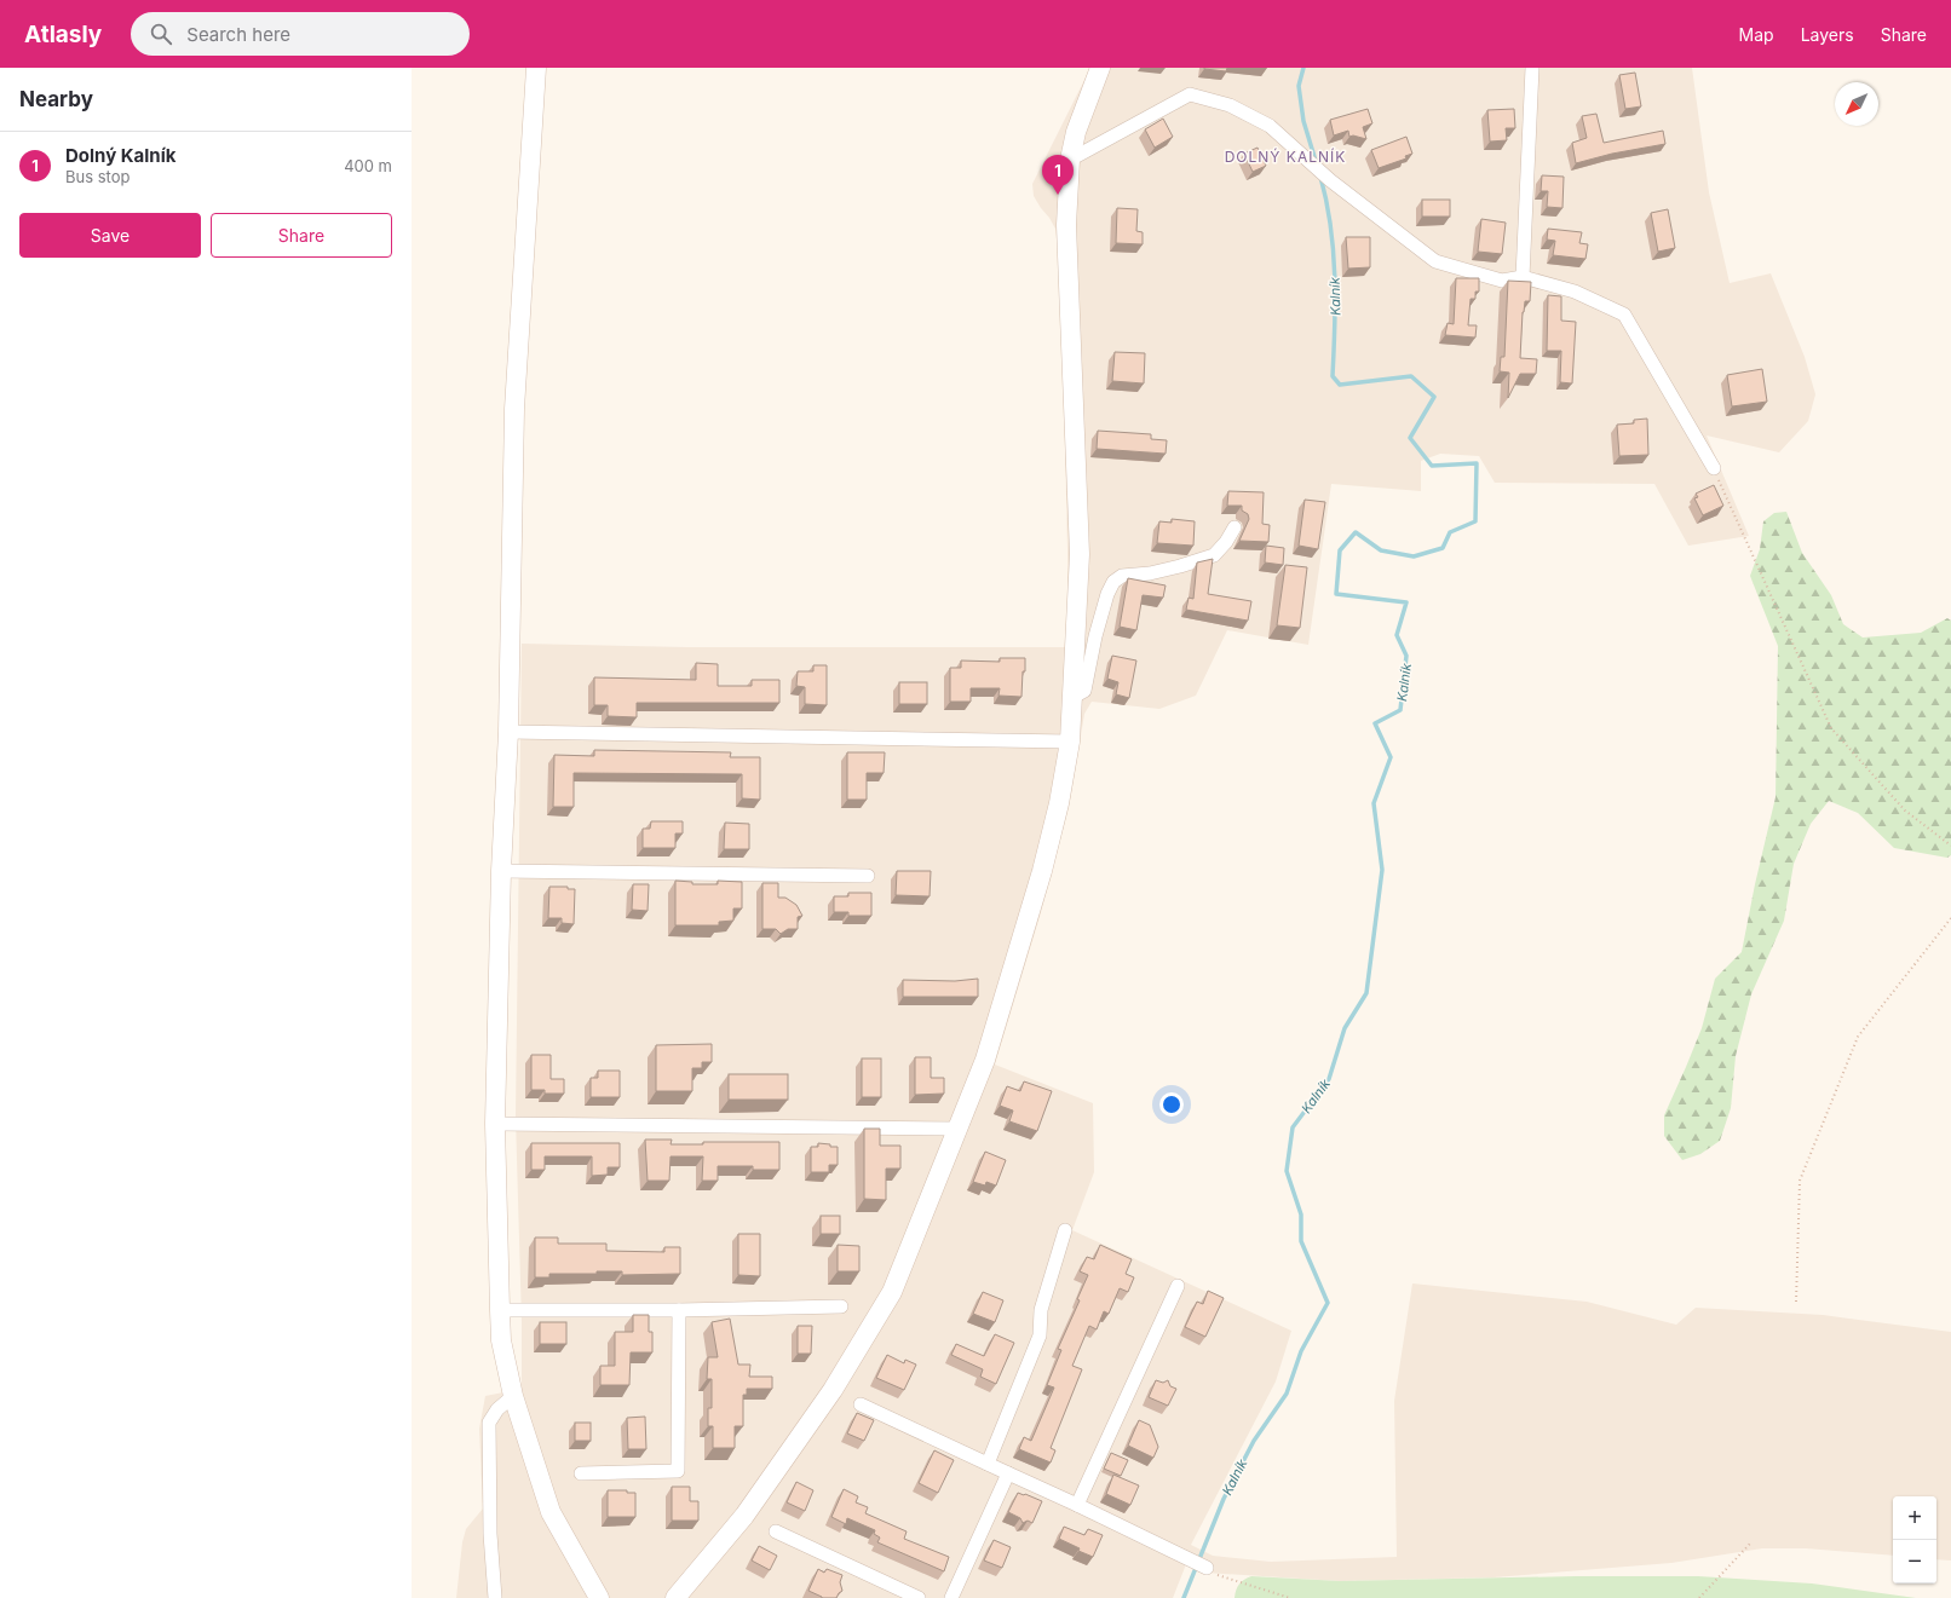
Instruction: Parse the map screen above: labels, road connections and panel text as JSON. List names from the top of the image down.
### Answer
{
  "districts": ["DOLNÝ KALNÍK"],
  "water": ["Kalník"],
  "north": "bottom left",
  "page": {
    "header": "Atlasly",
    "search": "Search here",
    "nav": ["Map", "Layers", "Share"],
    "heading": "Nearby",
    "list": [
      {
        "mark": "1",
        "name": "Dolný Kalník",
        "note": "Bus stop",
        "value": "400 m"
      }
    ],
    "pins": "1",
    "buttons": ["Save", "Share"],
    "map_buttons": ["+", "−"]
  }
}
